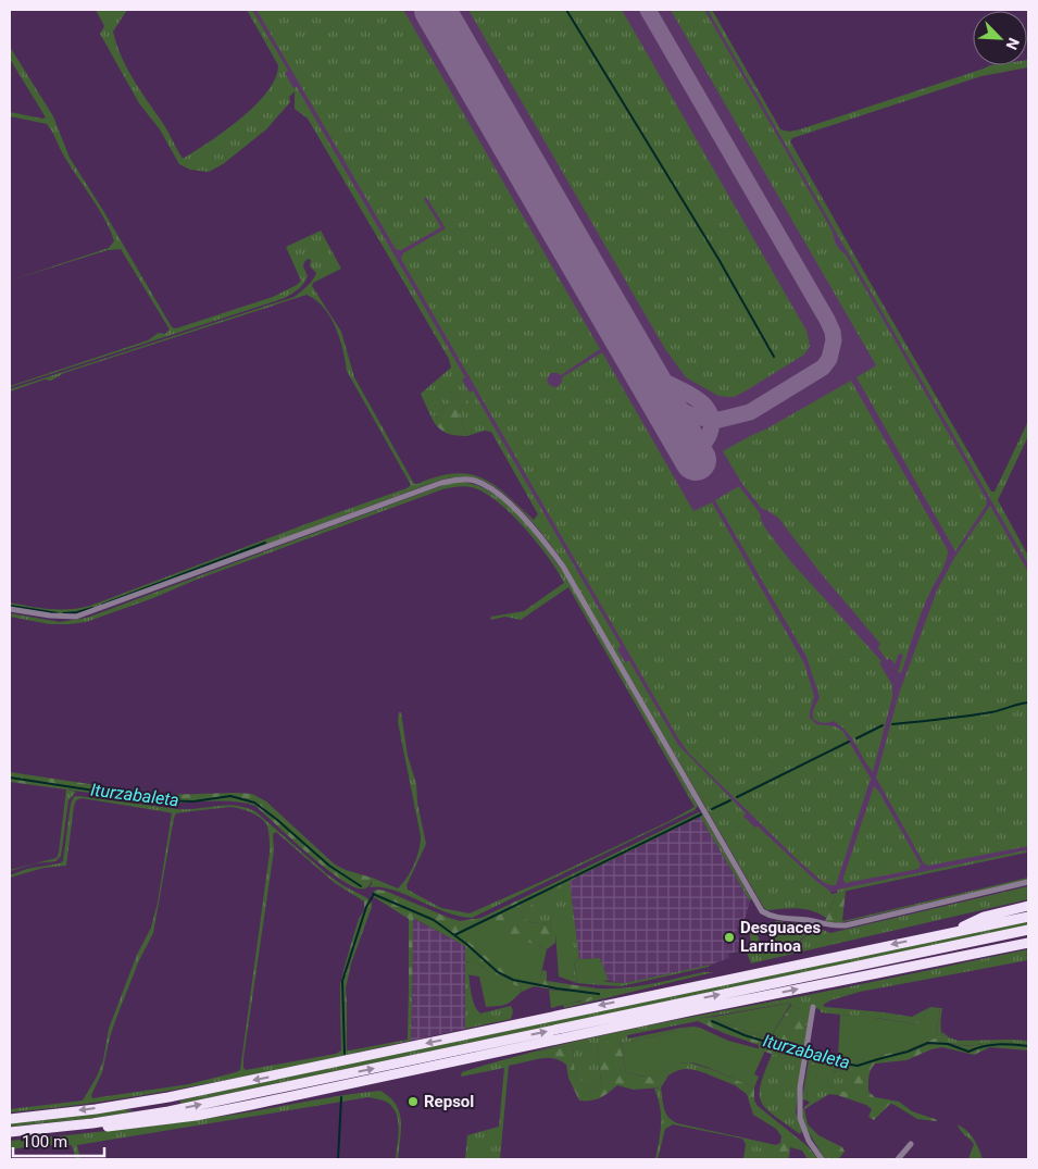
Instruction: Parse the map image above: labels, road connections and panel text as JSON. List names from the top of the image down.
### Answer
{
  "water": ["Iturzabaleta"],
  "places": ["Desguaces Larrinoa", "Repsol"],
  "scale_bar": "100 m",
  "north": "bottom right"
}
